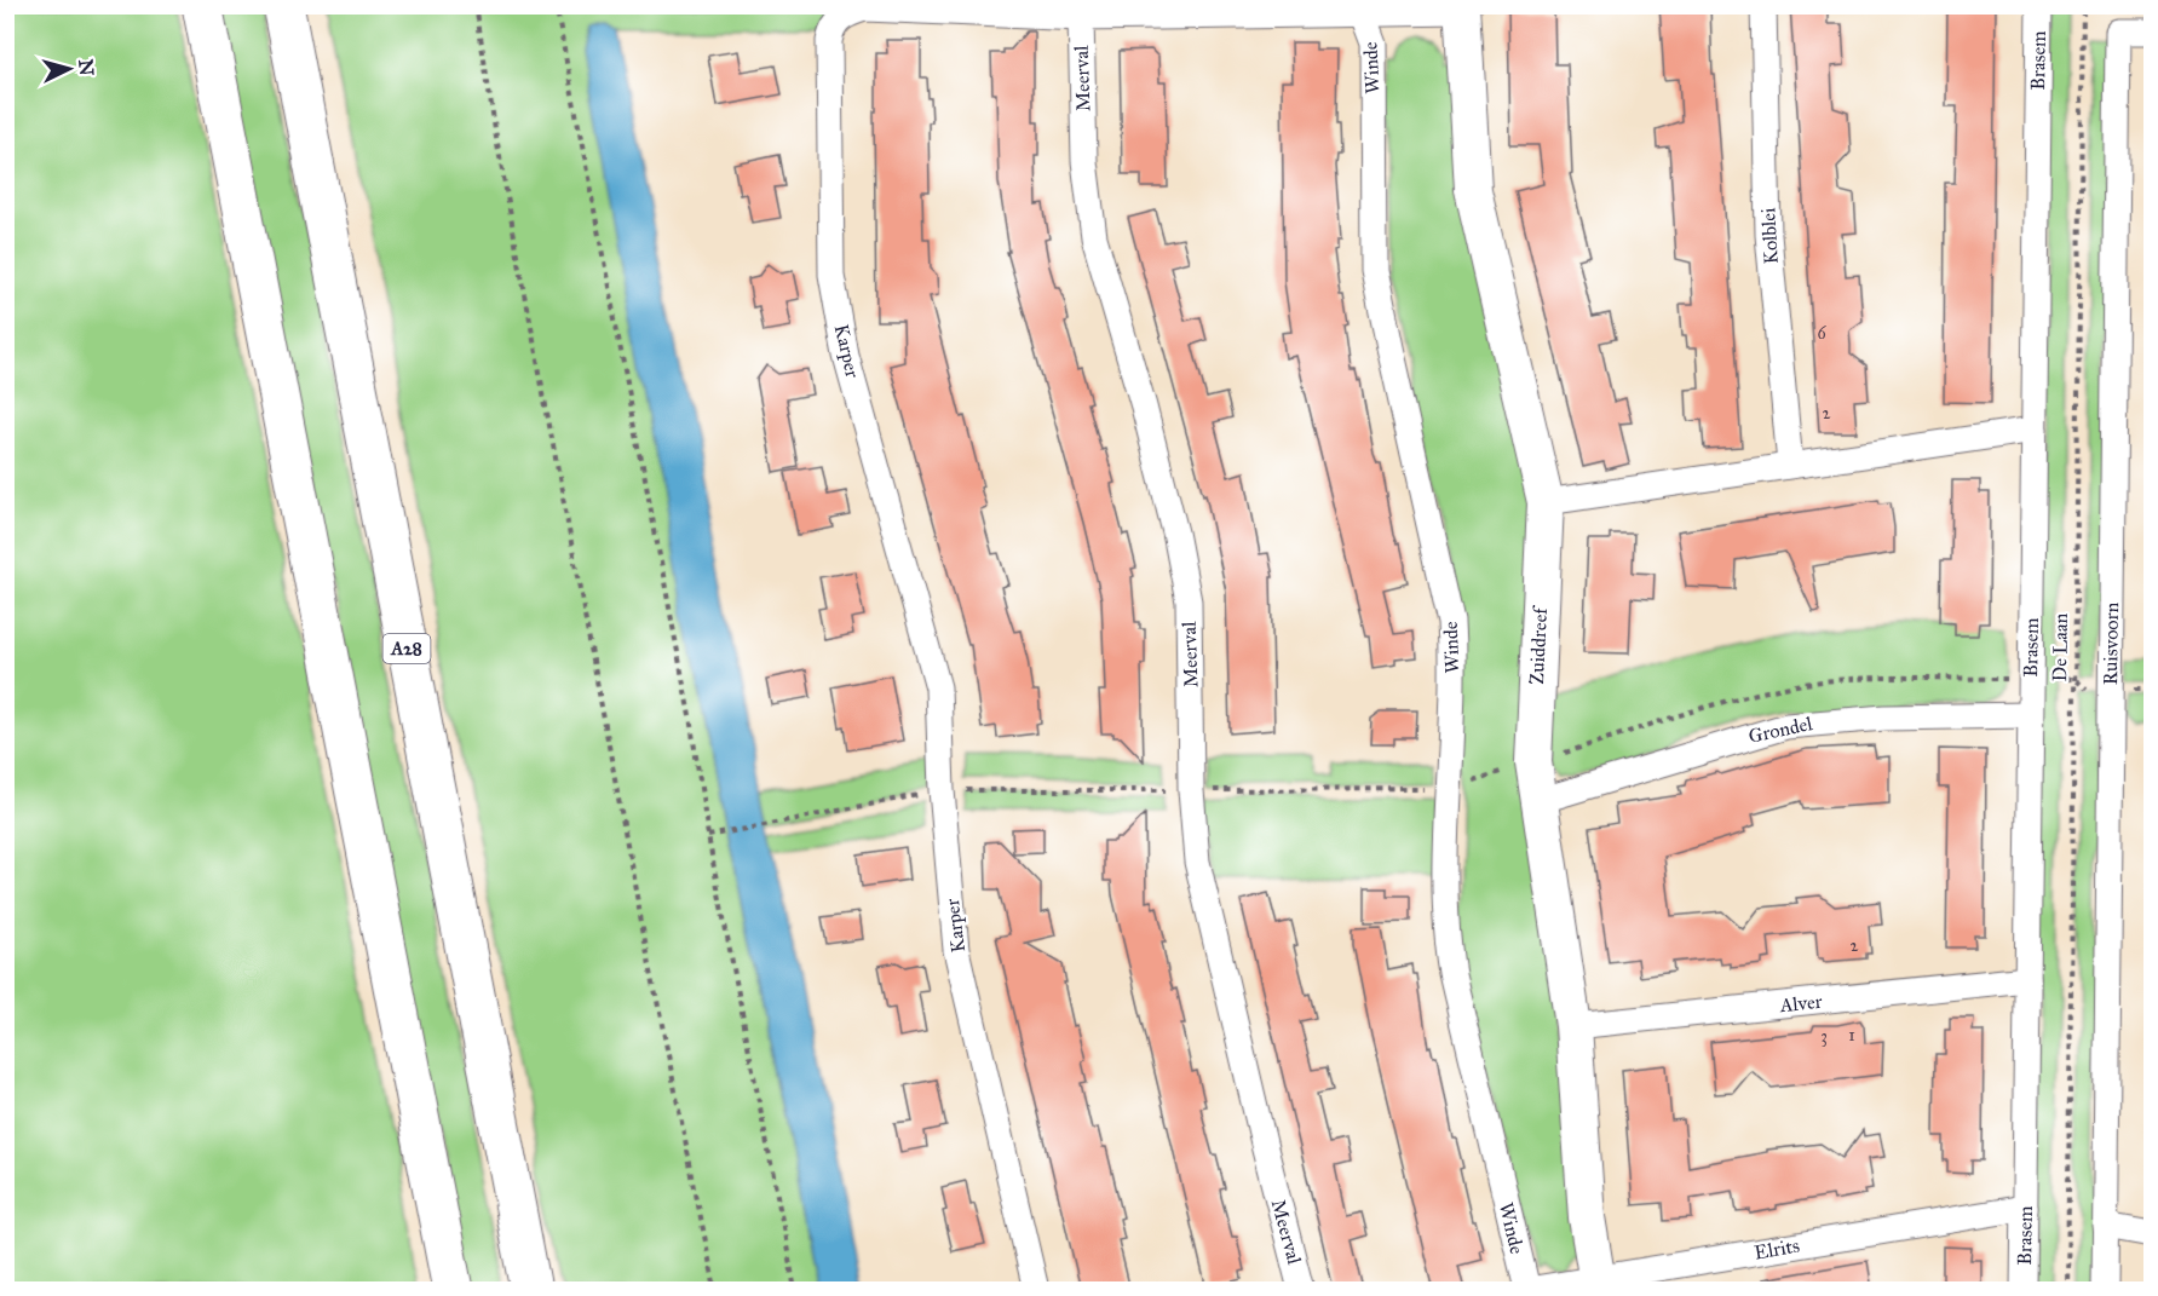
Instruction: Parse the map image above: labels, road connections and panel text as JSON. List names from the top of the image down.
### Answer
{
  "streets": {
    "highway": ["A28"],
    "street": [
      "Brasem",
      "Winde",
      "Meerval",
      "Kolblei",
      "Karper",
      "Ruisvoorn",
      "Zuiddreef",
      "Grondel",
      "Alver",
      "Elrits"
    ],
    "path": ["De Laan"]
  },
  "crossings": [
    ["Brasem", "Grondel"],
    ["Brasem", "Alver"],
    ["Brasem", "Elrits"],
    ["Winde", "Elrits"],
    ["Zuiddreef", "Grondel"],
    ["Zuiddreef", "Alver"],
    ["Zuiddreef", "Elrits"]
  ],
  "house_numbers": [
    "6",
    "2",
    "2",
    "1",
    "3"
  ],
  "north": "right"
}
